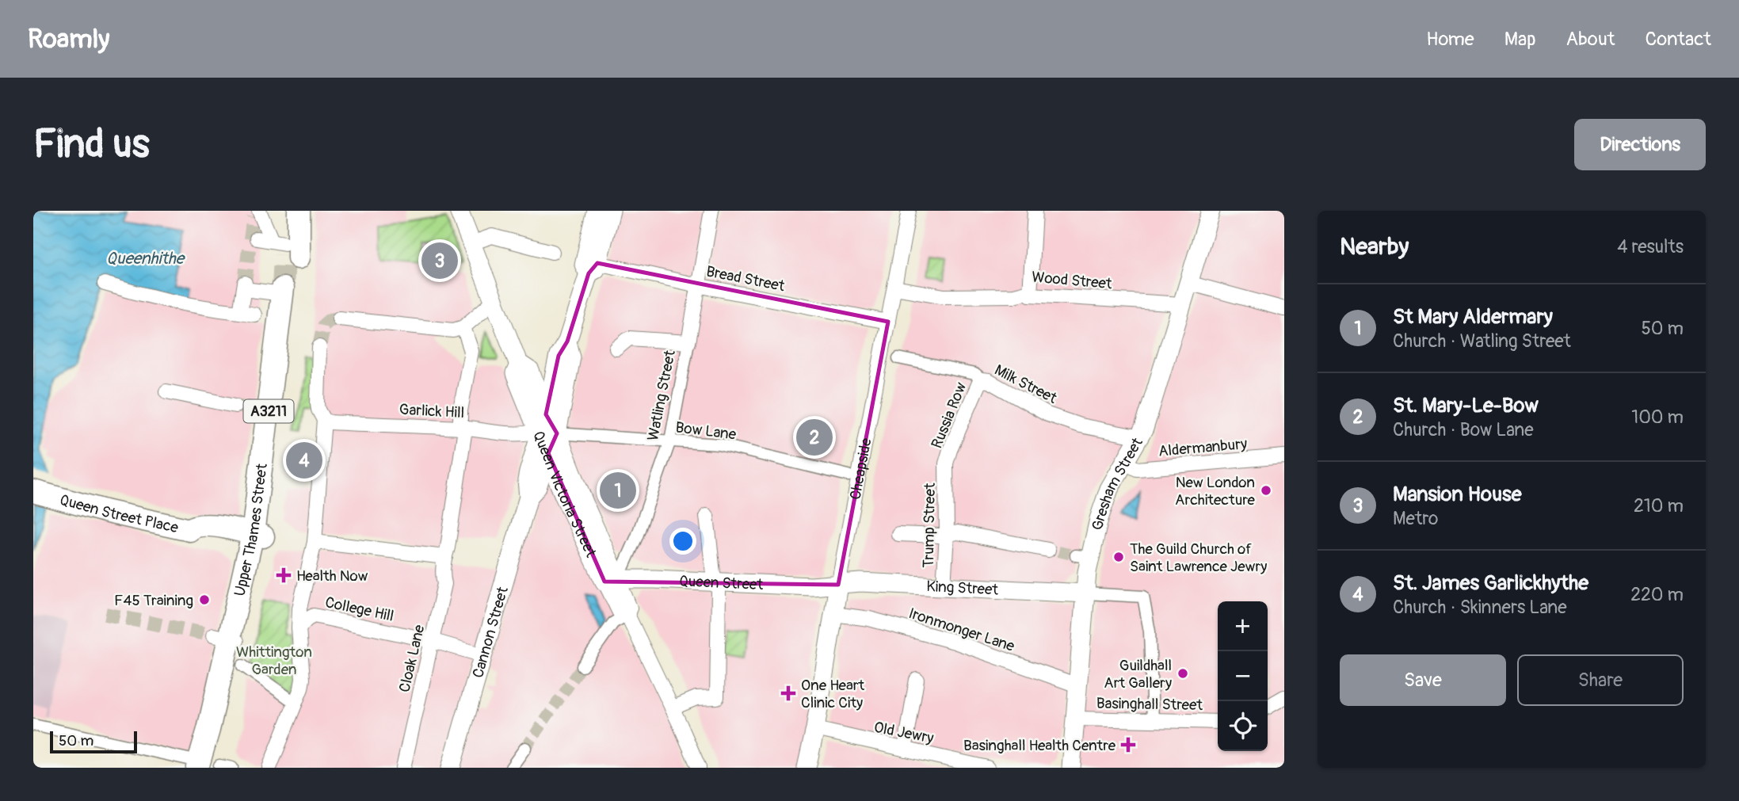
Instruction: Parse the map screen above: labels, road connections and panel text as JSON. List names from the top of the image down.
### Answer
{
  "streets": {
    "main road": ["A3211", "Queen Street Place", "Upper Thames Street"],
    "street": [
      "Bread Street",
      "Wood Street",
      "Milk Street",
      "Watling Street",
      "Garlick Hill",
      "Russia Row",
      "Bow Lane",
      "Aldermanbury",
      "Cheapside",
      "Gresham Street",
      "Queen Victoria Street",
      "Trump Street",
      "Queen Street",
      "King Street",
      "College Hill",
      "Ironmonger Lane",
      "Cannon Street",
      "Cloak Lane",
      "Basinghall Street",
      "Old Jewry"
    ]
  },
  "crossings": [
    ["Bread Street", "Watling Street"],
    ["Bread Street", "Cheapside"],
    ["Bread Street", "Cannon Street"],
    ["Wood Street", "Cheapside"],
    ["Wood Street", "Gresham Street"],
    ["Milk Street", "Russia Row"],
    ["Milk Street", "Gresham Street"],
    ["Watling Street", "Bow Lane"],
    ["Watling Street", "Queen Victoria Street"],
    ["Watling Street", "Queen Street"],
    ["Garlick Hill", "Queen Victoria Street"],
    ["Garlick Hill", "Cannon Street"],
    ["Garlick Hill", "Cloak Lane"],
    ["Russia Row", "Trump Street"],
    ["Bow Lane", "Queen Victoria Street"],
    ["Bow Lane", "Cannon Street"],
    ["Aldermanbury", "Gresham Street"],
    ["Cheapside", "Queen Street"],
    ["Cheapside", "King Street"],
    ["Cheapside", "Ironmonger Lane"],
    ["Cheapside", "Old Jewry"],
    ["Gresham Street", "King Street"],
    ["Gresham Street", "Ironmonger Lane"],
    ["Gresham Street", "Basinghall Street"],
    ["Queen Victoria Street", "Queen Street"],
    ["Queen Victoria Street", "Cannon Street"],
    ["Queen Street Place", "Upper Thames Street"],
    ["Trump Street", "King Street"],
    ["Queen Street", "King Street"],
    ["College Hill", "Cannon Street"],
    ["College Hill", "Cloak Lane"]
  ],
  "water": ["Queenhithe"],
  "parks": ["Whittington Garden"],
  "places": {
    "other": [
      "New London Architecture",
      "The Guild Church of Saint Lawrence Jewry",
      "F45 Training",
      "Guildhall Art Gallery"
    ],
    "health": ["Health Now", "One Heart Clinic City", "Basinghall Health Centre"]
  },
  "scale_bar": "50 m",
  "page": {
    "header": "Roamly",
    "nav": [
      "Home",
      "Map",
      "About",
      "Contact"
    ],
    "buttons": [
      "Directions",
      ["Save", "Share"]
    ],
    "title": "Find us",
    "heading": ["Nearby", "4 results"],
    "pins": [
      "3",
      "2",
      "4",
      "1"
    ],
    "list": [
      {
        "mark": "1",
        "name": "St Mary Aldermary",
        "note": "Church · Watling Street",
        "value": "50 m"
      },
      {
        "mark": "2",
        "name": "St. Mary-Le-Bow",
        "note": "Church · Bow Lane",
        "value": "100 m"
      },
      {
        "mark": "3",
        "name": "Mansion House",
        "note": "Metro",
        "value": "210 m"
      },
      {
        "mark": "4",
        "name": "St. James Garlickhythe",
        "note": "Church · Skinners Lane",
        "value": "220 m"
      }
    ],
    "map_buttons": ["+", "−"],
    "scale": "50 m"
  }
}
